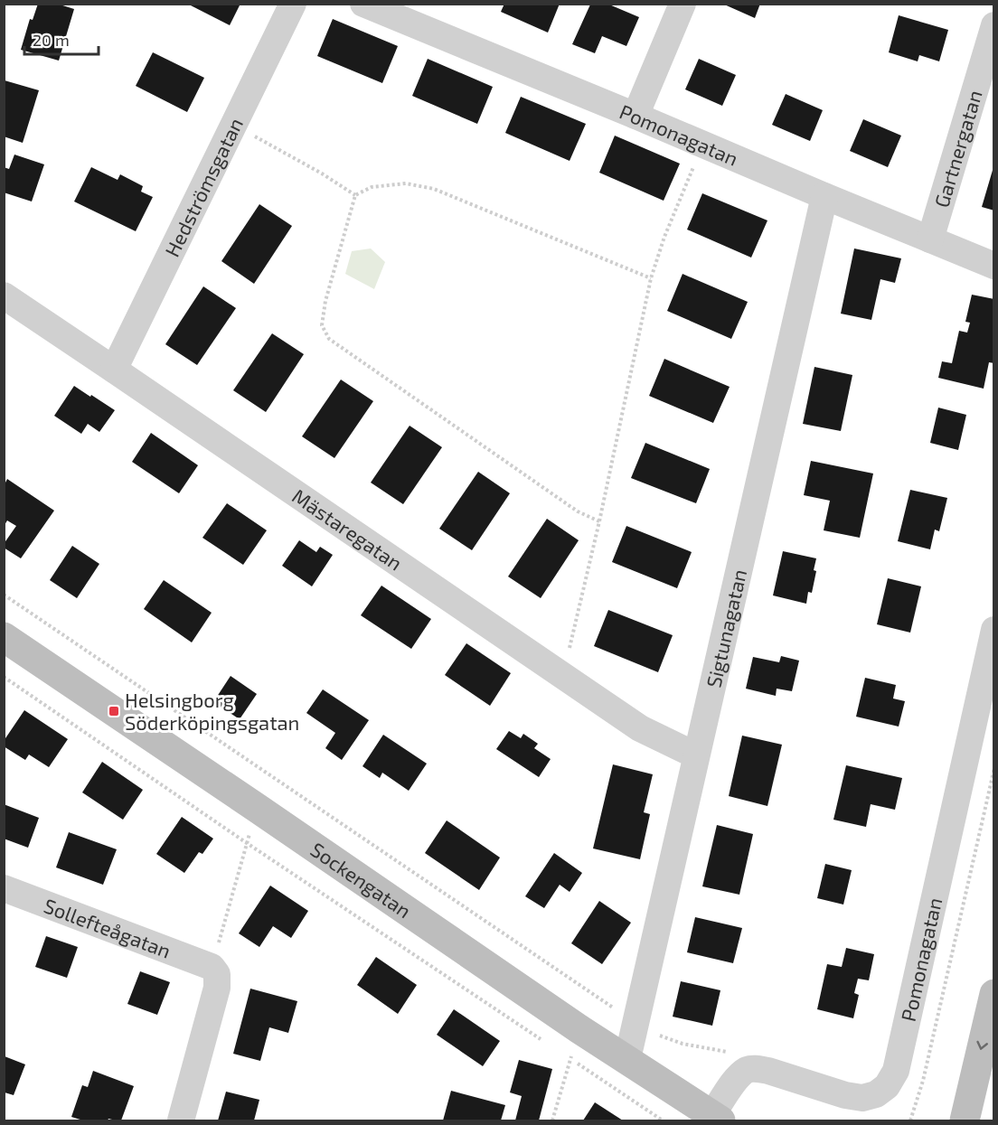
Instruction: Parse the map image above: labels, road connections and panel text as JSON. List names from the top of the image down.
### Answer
{
  "streets": {
    "street": [
      "Pomonagatan",
      "Gartnergatan",
      "Hedströmsgatan",
      "Mästaregatan",
      "Sigtunagatan",
      "Sockengatan",
      "Sollefteågatan"
    ]
  },
  "crossings": [
    ["Pomonagatan", "Gartnergatan"],
    ["Pomonagatan", "Sigtunagatan"],
    ["Hedströmsgatan", "Mästaregatan"],
    ["Mästaregatan", "Sigtunagatan"],
    ["Sigtunagatan", "Sockengatan"]
  ],
  "places": {
    "transit": ["Helsingborg Söderköpingsgatan"]
  },
  "scale_bar": "20 m"
}
